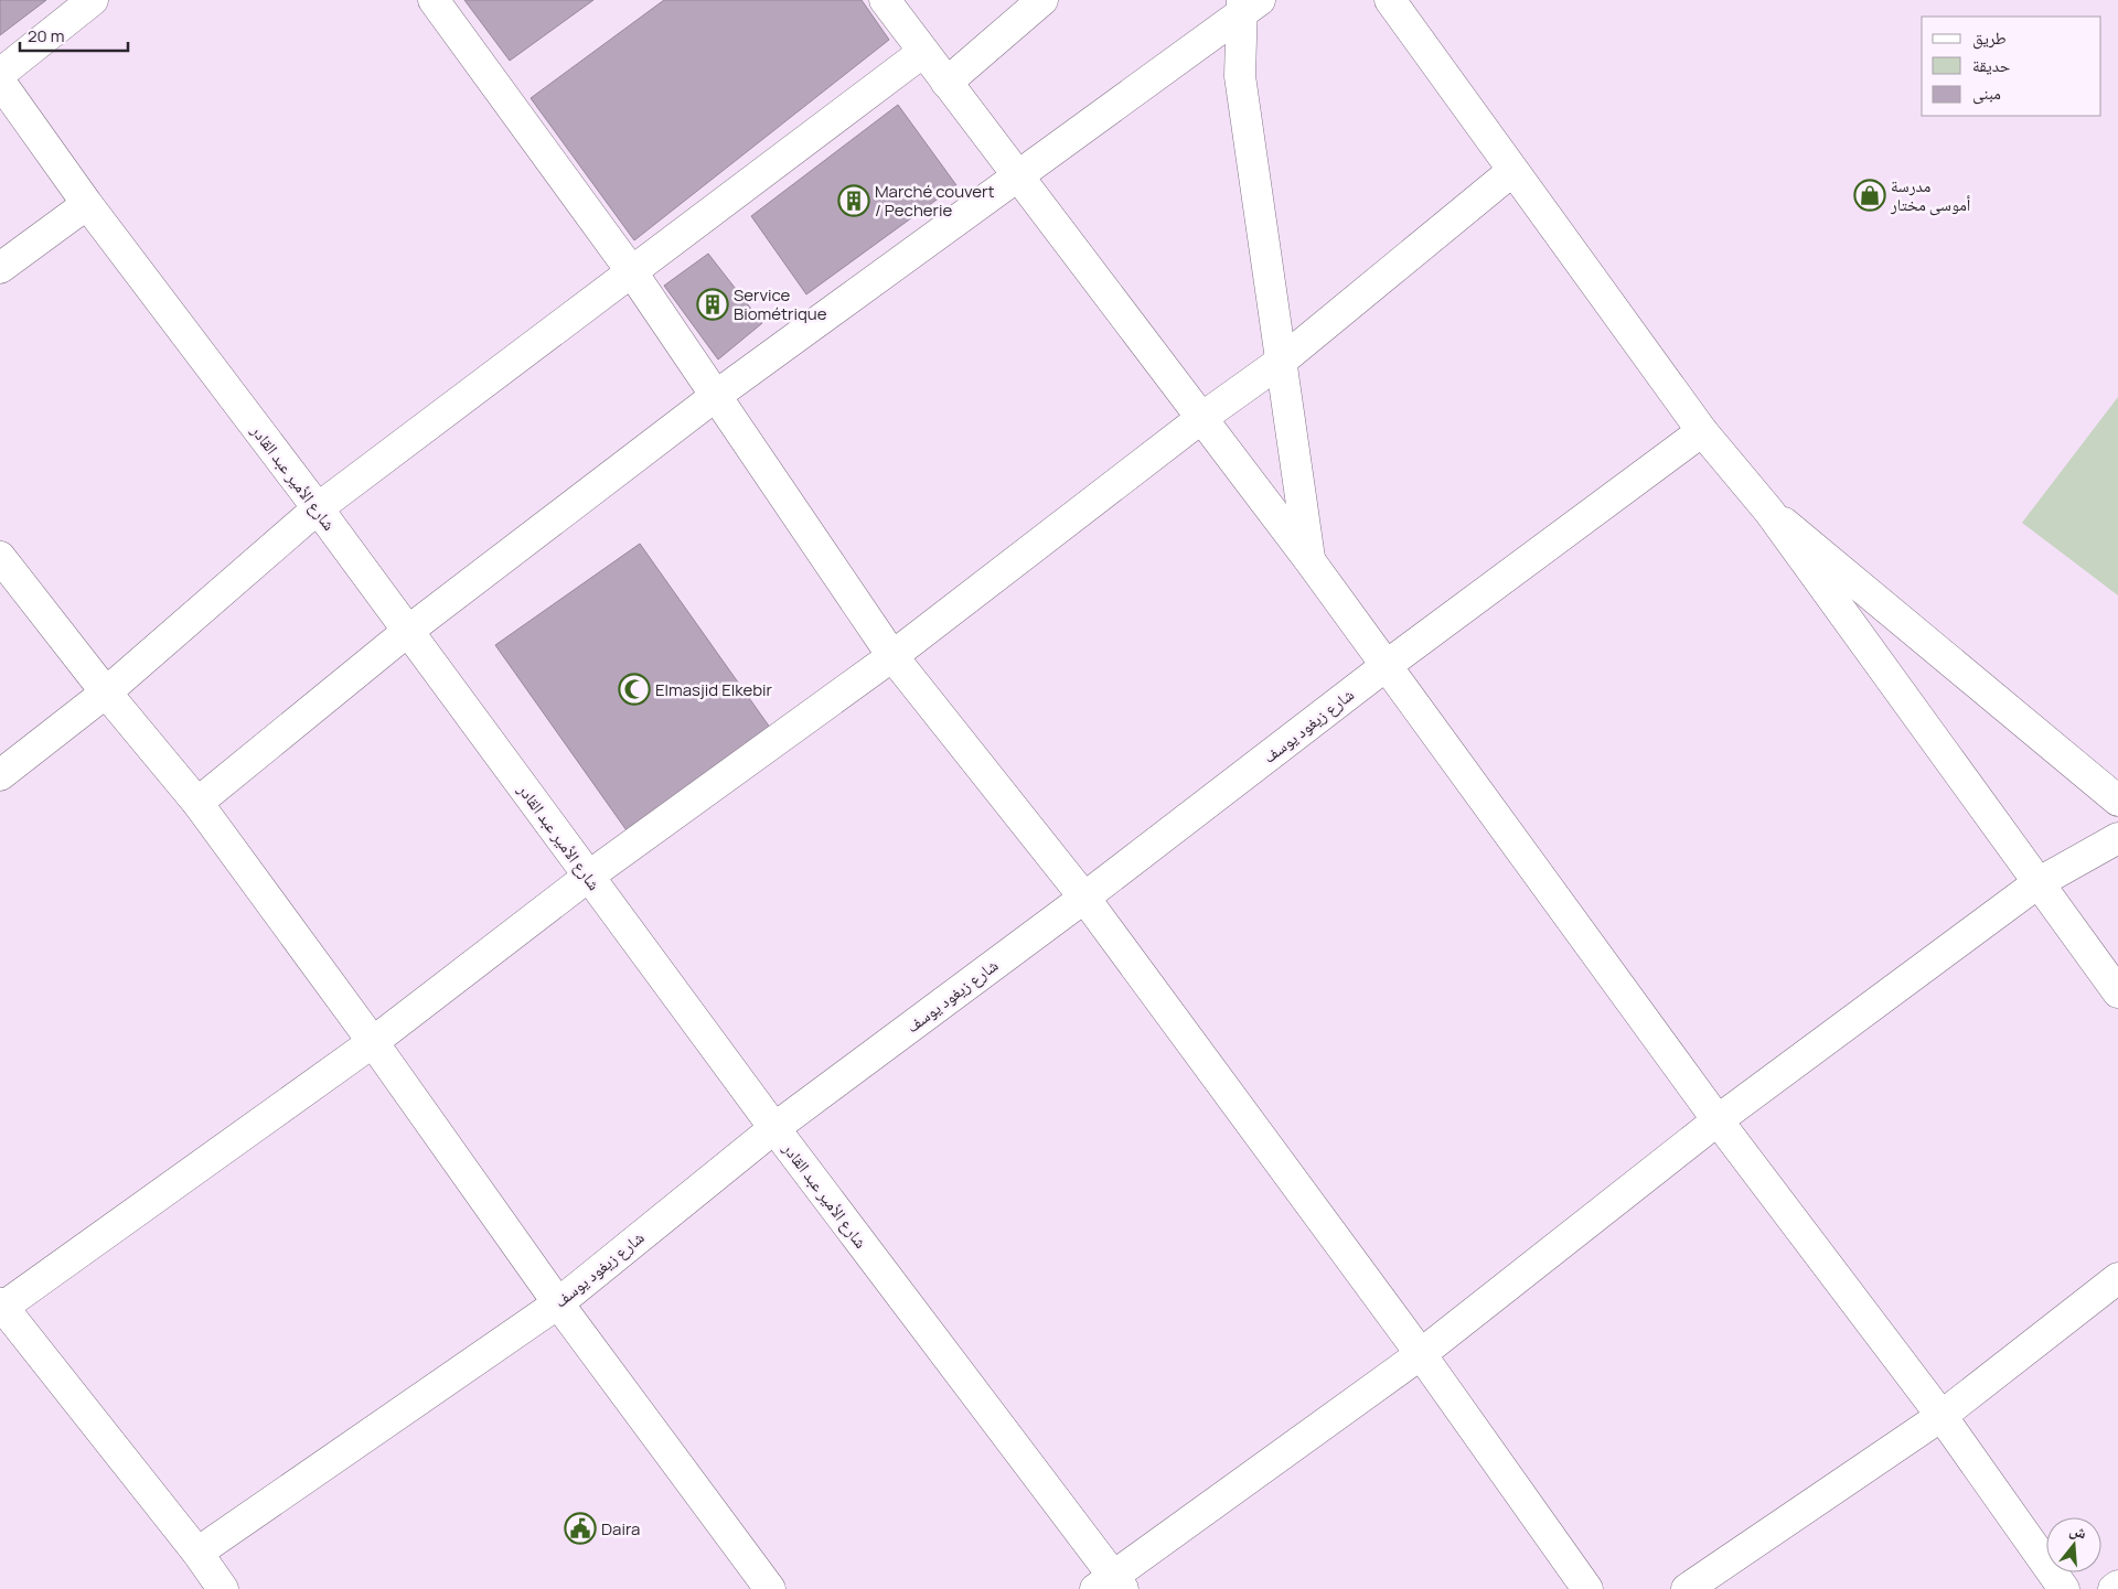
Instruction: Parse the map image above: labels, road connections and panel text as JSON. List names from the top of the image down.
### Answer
{
  "streets": {
    "street": ["شارع الأمير عبد القادر", "شارع زيغود يوسف"]
  },
  "crossings": [
    ["شارع الأمير عبد القادر", "شارع زيغود يوسف"]
  ],
  "places": {
    "shop": ["مدرسة أموسى مختار"],
    "building": ["Marché couvert / Pecherie", "Service Biométrique"],
    "mosque": ["Elmasjid Elkebir"],
    "public building": ["Daira"]
  },
  "legend": ["طريق", "حديقة", "مبنى"],
  "scale_bar": "20 m",
  "north": "top"
}
